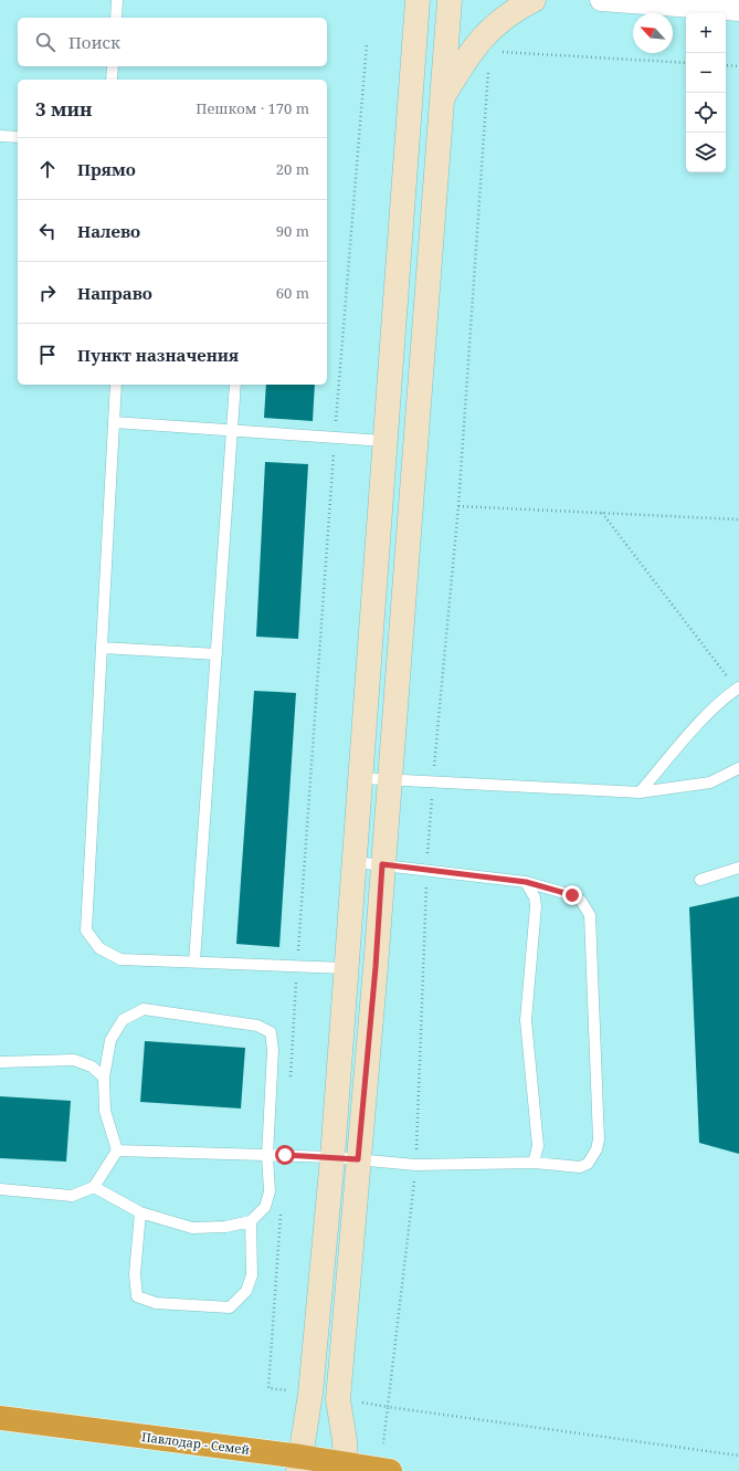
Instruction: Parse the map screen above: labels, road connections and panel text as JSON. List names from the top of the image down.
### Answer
{
  "streets": {
    "highway": ["Павлодар - Семей"]
  },
  "north": "top left",
  "page": {
    "map_buttons": ["+", "−"],
    "search": "Поиск",
    "heading": ["3 мин", "Пешком · 170 m"],
    "list": [
      ["Прямо", "20 m"],
      ["Налево", "90 m"],
      ["Направо", "60 m"],
      "Пункт назначения"
    ]
  }
}
